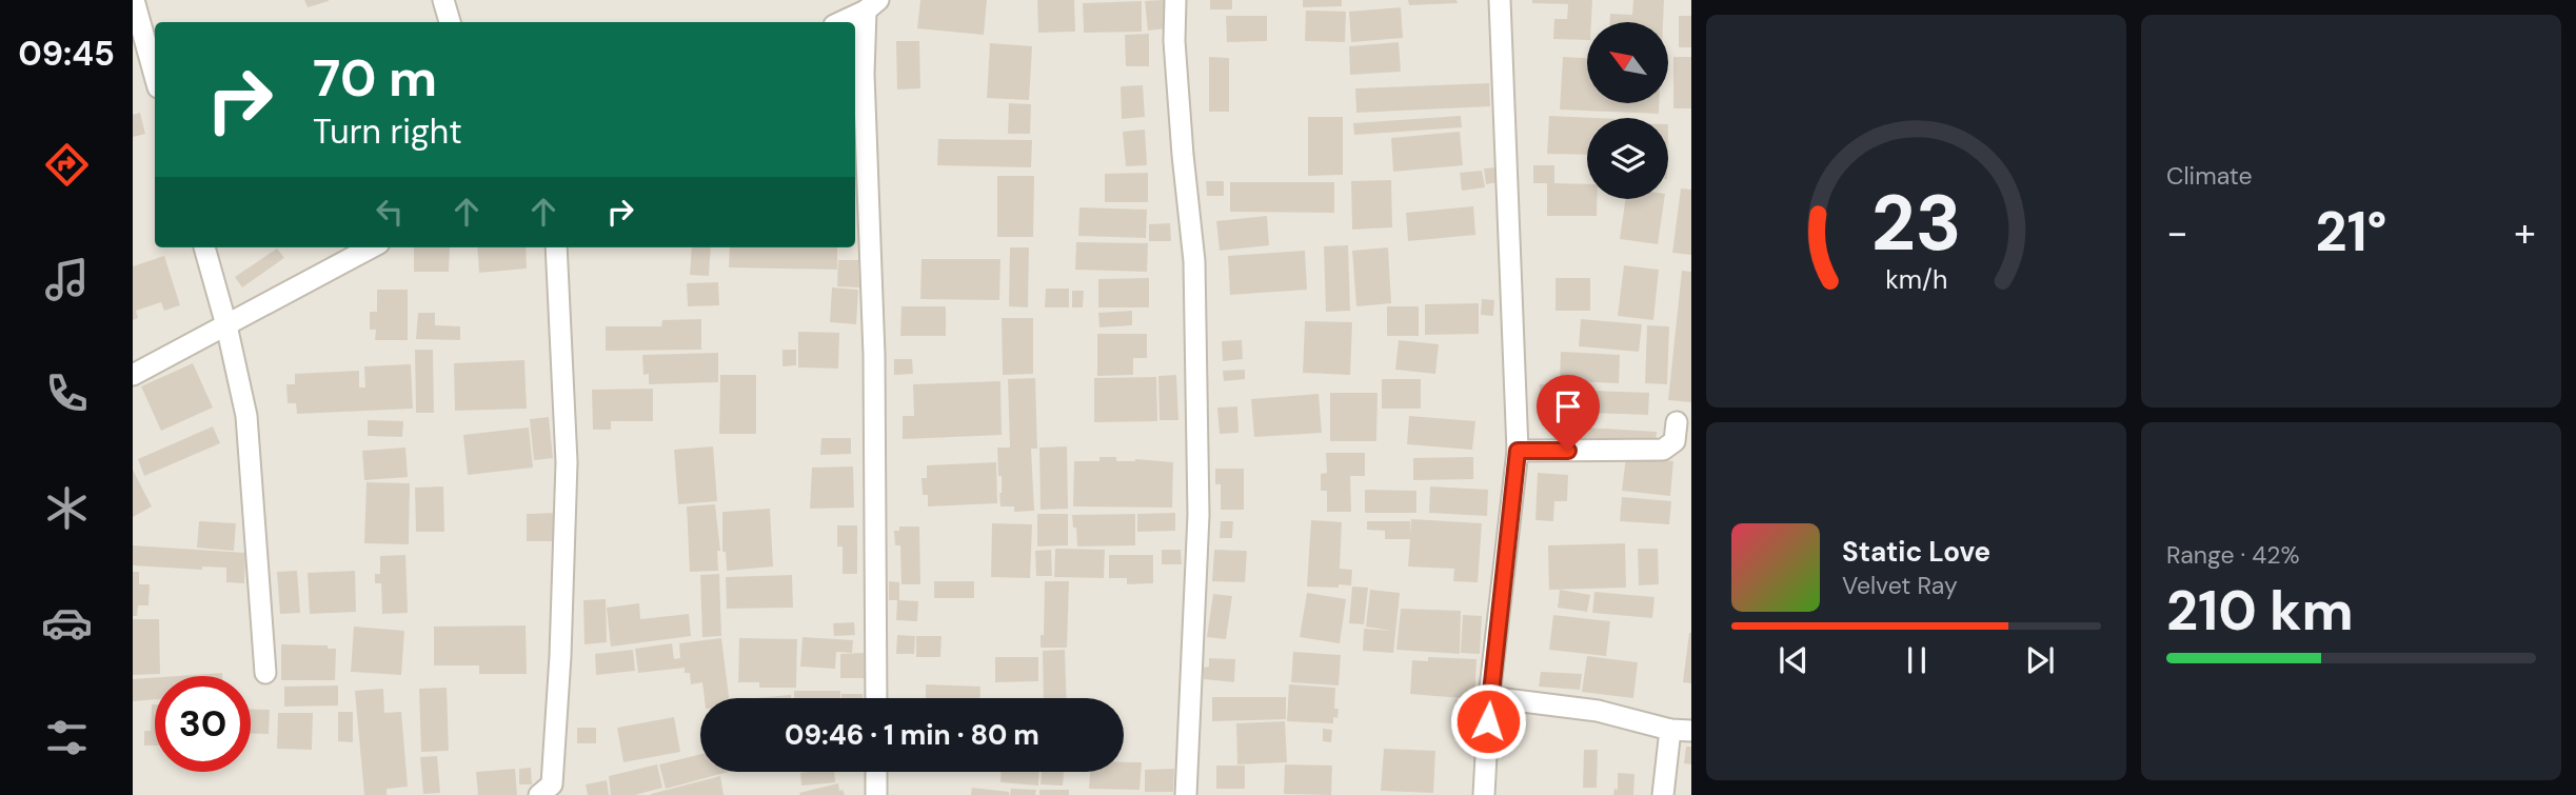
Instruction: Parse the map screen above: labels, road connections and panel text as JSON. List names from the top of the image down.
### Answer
{
  "north": "top left",
  "page": {
    "tabs": "09:45",
    "tile": [
      "Climate",
      ["Range · 42%", "210 km"]
    ],
    "turn": ["70 m", "Turn right"],
    "heat": ["−", "21°", "+"],
    "song": ["Static Love", "Velvet Ray"],
    "limit": "30",
    "trip": "09:46 · 1 min · 80 m",
    "gauge": ["23", "km/h"]
  }
}
